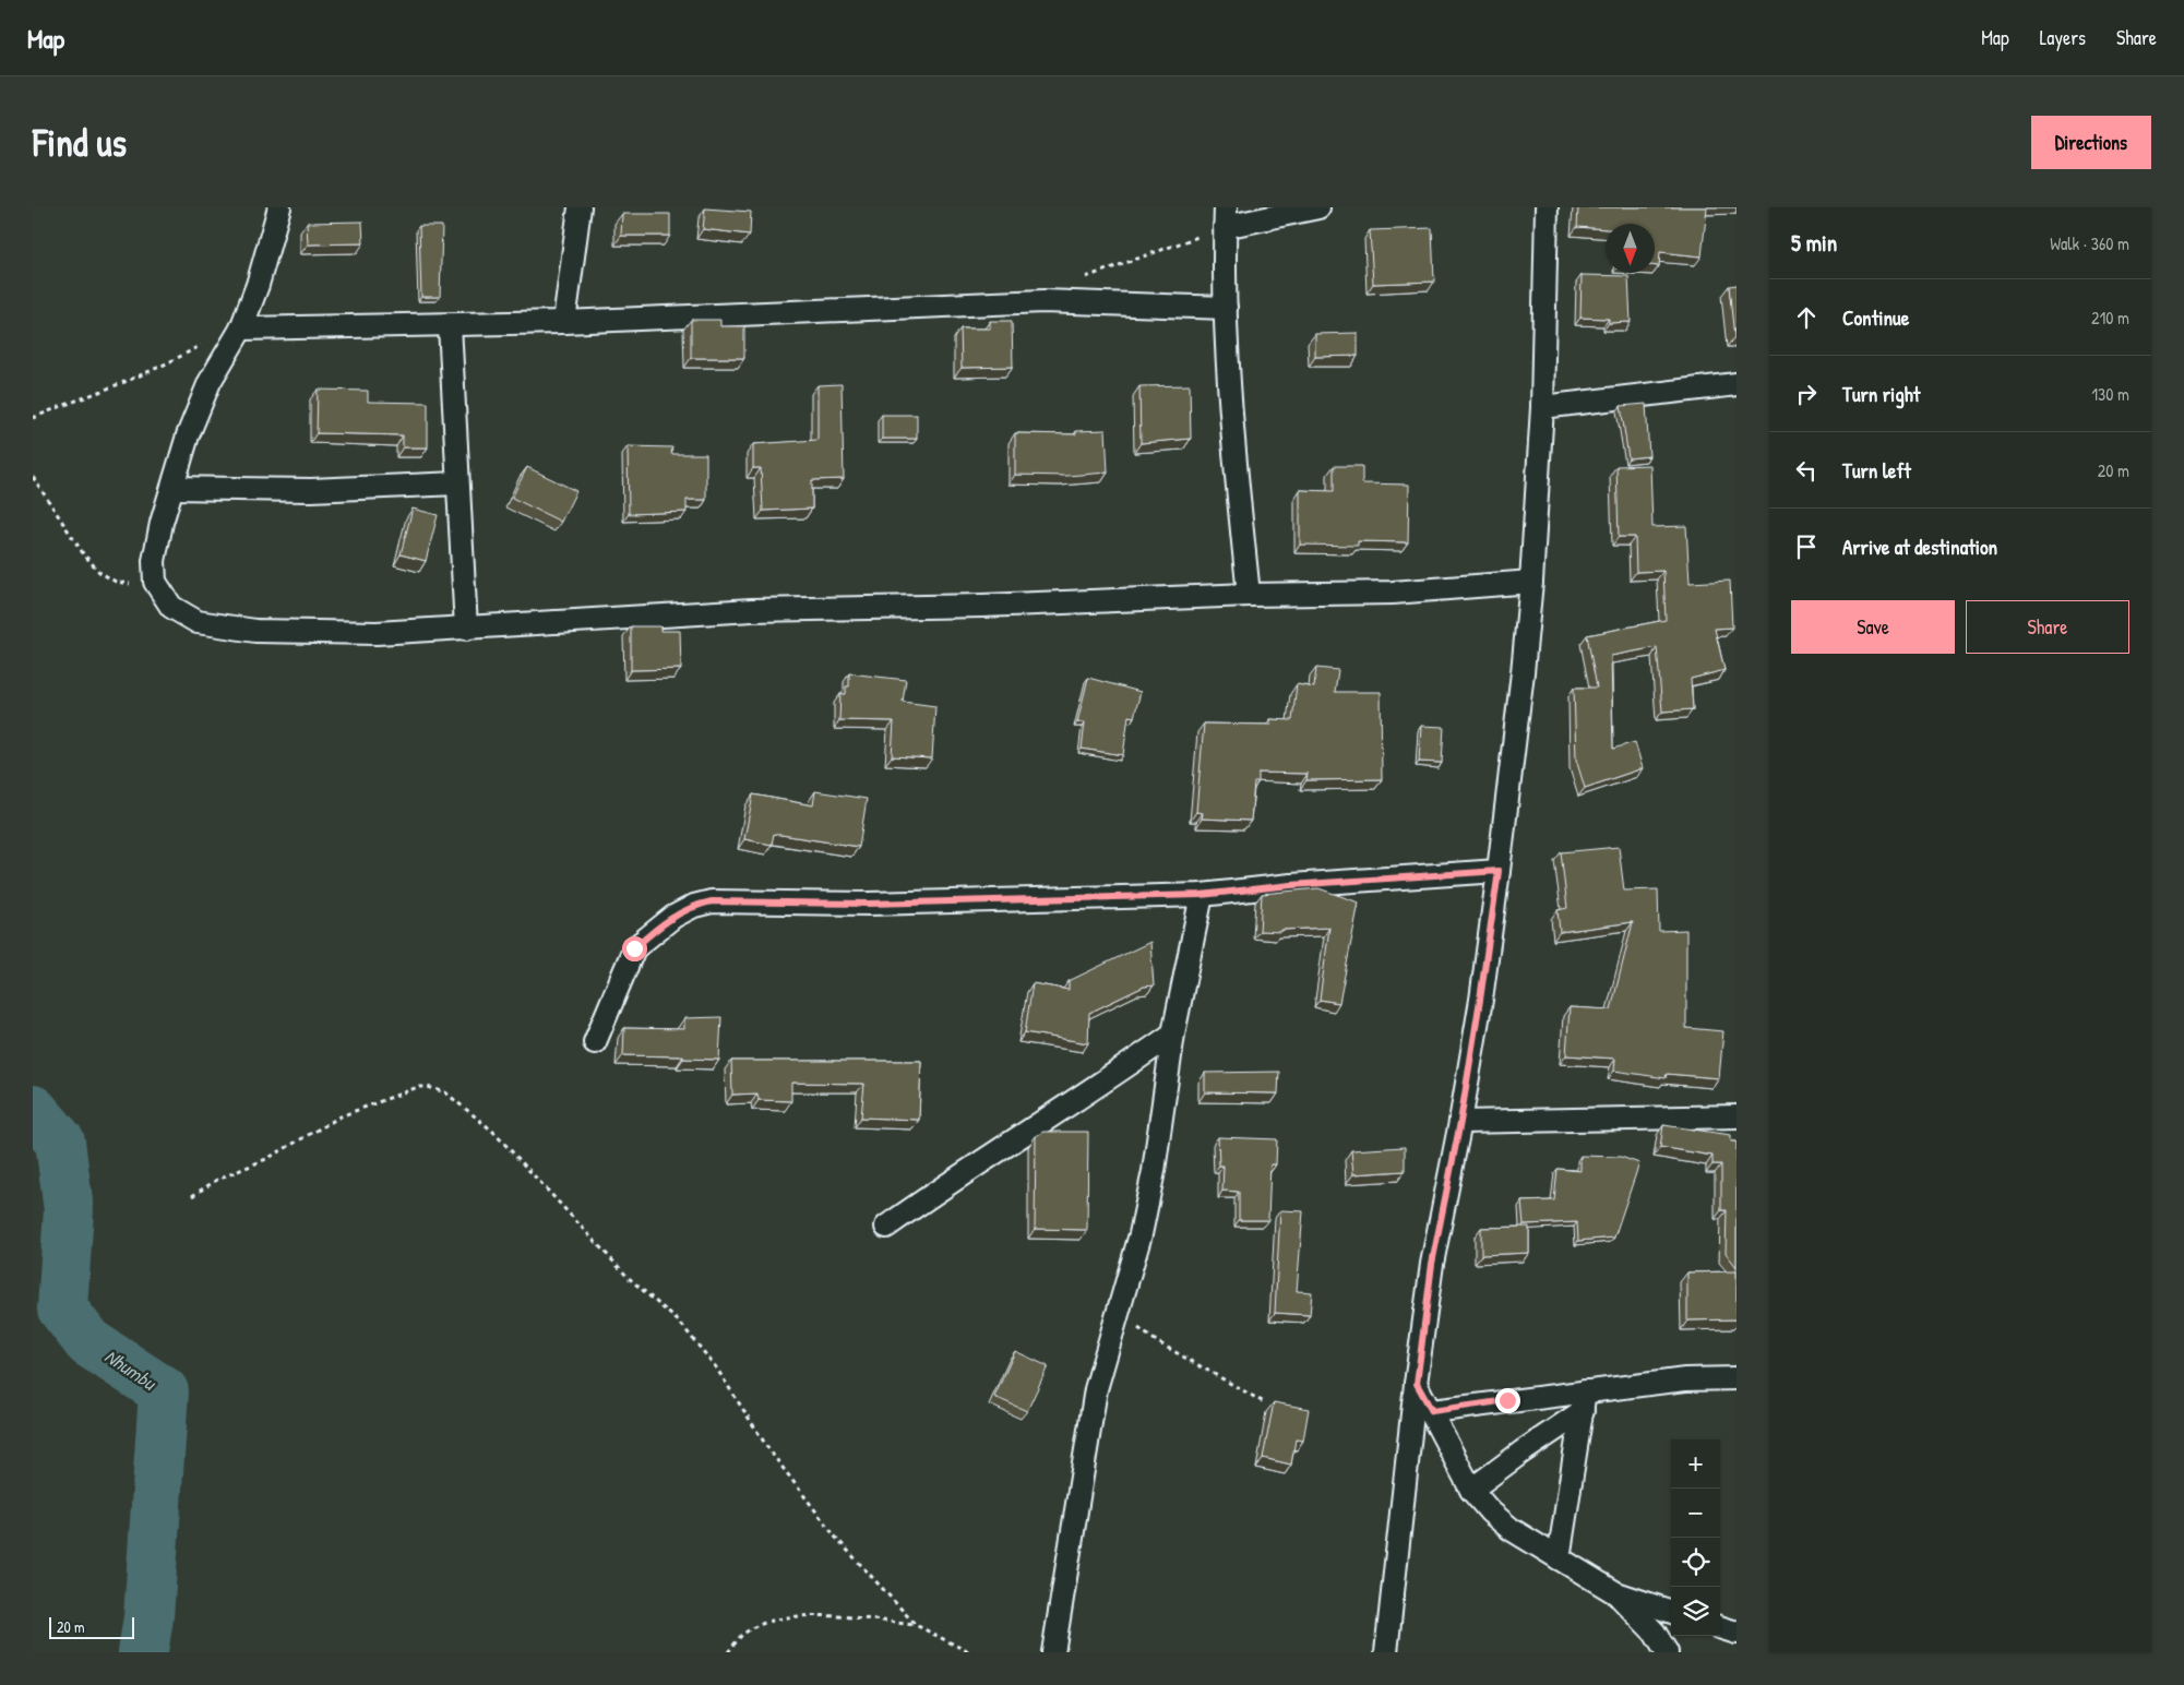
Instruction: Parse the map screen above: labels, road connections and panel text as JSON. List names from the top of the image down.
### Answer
{
  "water": ["Nhumbu"],
  "scale_bar": "20 m",
  "north": "bottom",
  "page": {
    "header": "Map",
    "nav": ["Map", "Layers", "Share"],
    "buttons": [
      "Directions",
      ["Save", "Share"]
    ],
    "title": "Find us",
    "heading": ["5 min", "Walk · 360 m"],
    "list": [
      ["Continue", "210 m"],
      ["Turn right", "130 m"],
      ["Turn left", "20 m"],
      "Arrive at destination"
    ],
    "map_buttons": ["+", "−"],
    "scale": "20 m"
  }
}
